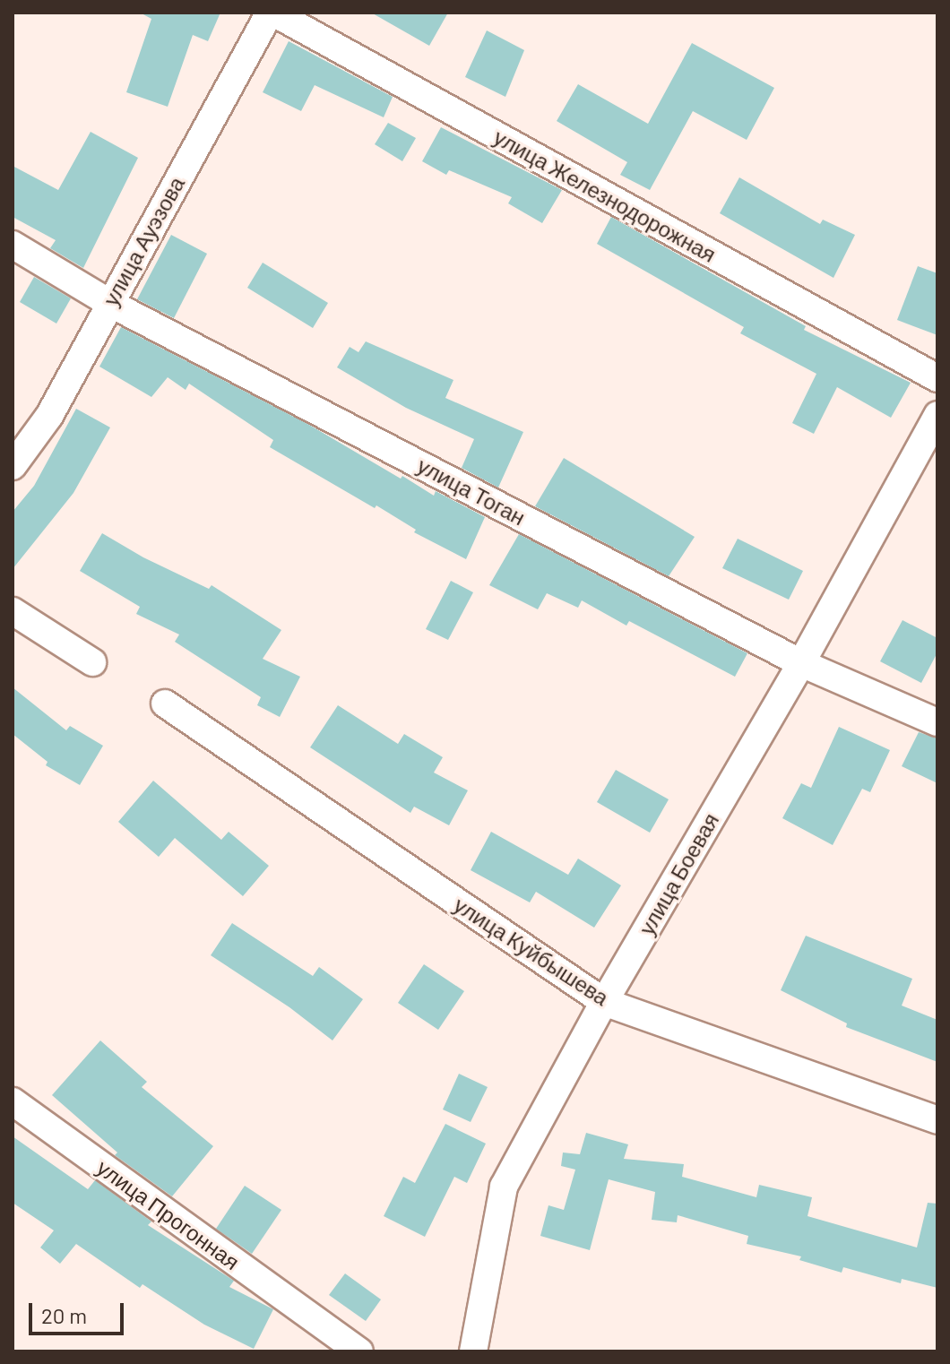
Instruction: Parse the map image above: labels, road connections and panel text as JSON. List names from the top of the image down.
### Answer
{
  "streets": {
    "street": [
      "улица Железнодорожная",
      "улица Ауэзова",
      "улица Тоган",
      "улица Боевая",
      "улица Куйбышева",
      "улица Прогонная"
    ]
  },
  "crossings": [
    ["улица Железнодорожная", "улица Ауэзова"],
    ["улица Ауэзова", "улица Тоган"],
    ["улица Тоган", "улица Боевая"],
    ["улица Боевая", "улица Куйбышева"]
  ],
  "scale_bar": "20 m"
}
